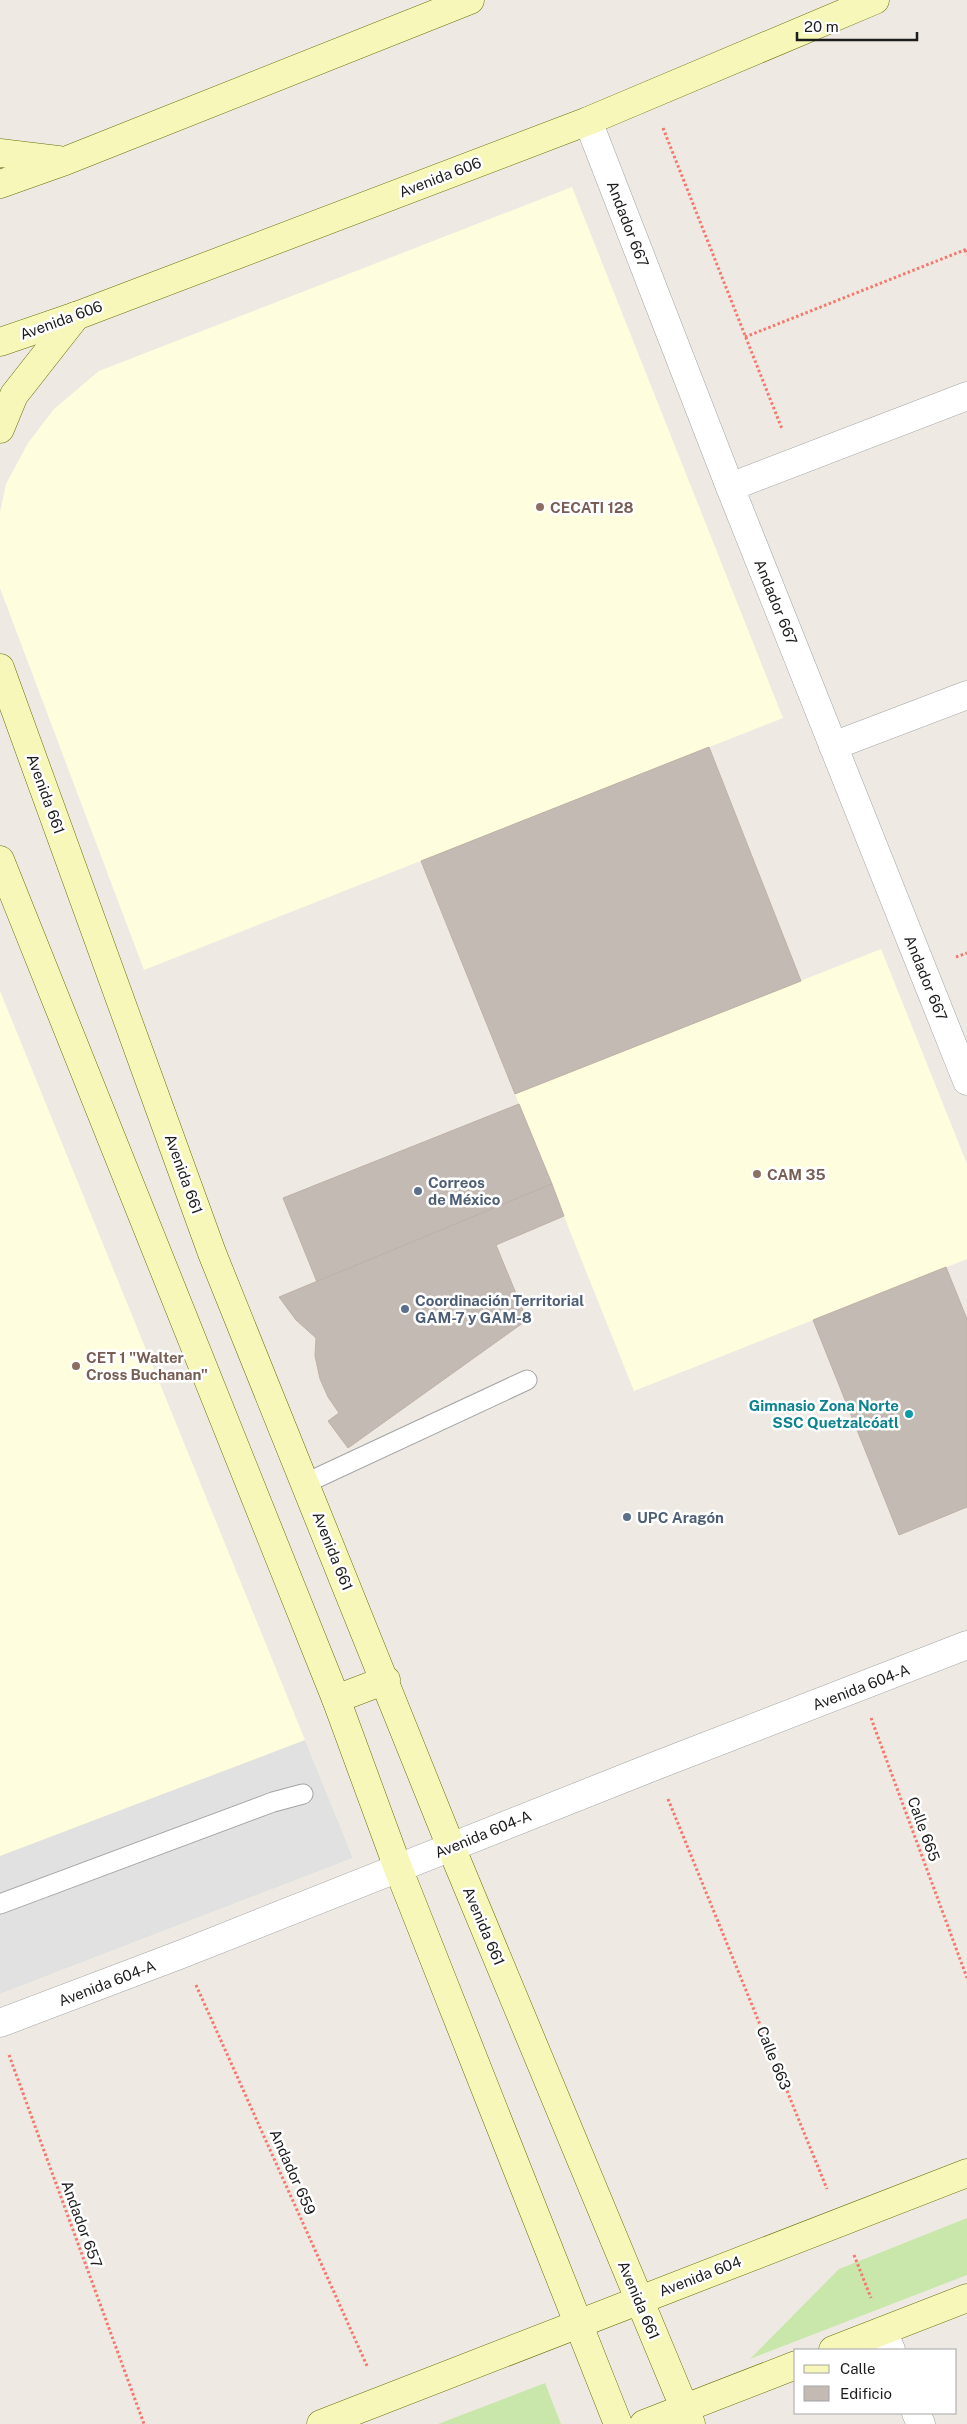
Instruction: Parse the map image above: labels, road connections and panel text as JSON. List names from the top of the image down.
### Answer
{
  "streets": {
    "street": [
      "Avenida 606",
      "Andador 667",
      "Avenida 661",
      "Avenida 604-A",
      "Avenida 604"
    ],
    "path": [
      "Calle 665",
      "Calle 663",
      "Andador 659",
      "Andador 657"
    ]
  },
  "crossings": [
    ["Avenida 606", "Andador 667"],
    ["Avenida 661", "Avenida 604-A"],
    ["Avenida 661", "Avenida 604"],
    ["Avenida 604-A", "Calle 665"],
    ["Avenida 604-A", "Calle 663"],
    ["Avenida 604-A", "Andador 659"],
    ["Calle 663", "Avenida 604"],
    ["Andador 659", "Avenida 604"]
  ],
  "places": [
    "CECATI 128",
    "CAM 35",
    "Correos de México",
    "Coordinación Territorial GAM-7 y GAM-8",
    "CET 1 \"Walter Cross Buchanan\"",
    "Gimnasio Zona Norte SSC Quetzalcóatl",
    "UPC Aragón"
  ],
  "legend": ["Calle", "Edificio"],
  "scale_bar": "20 m"
}
